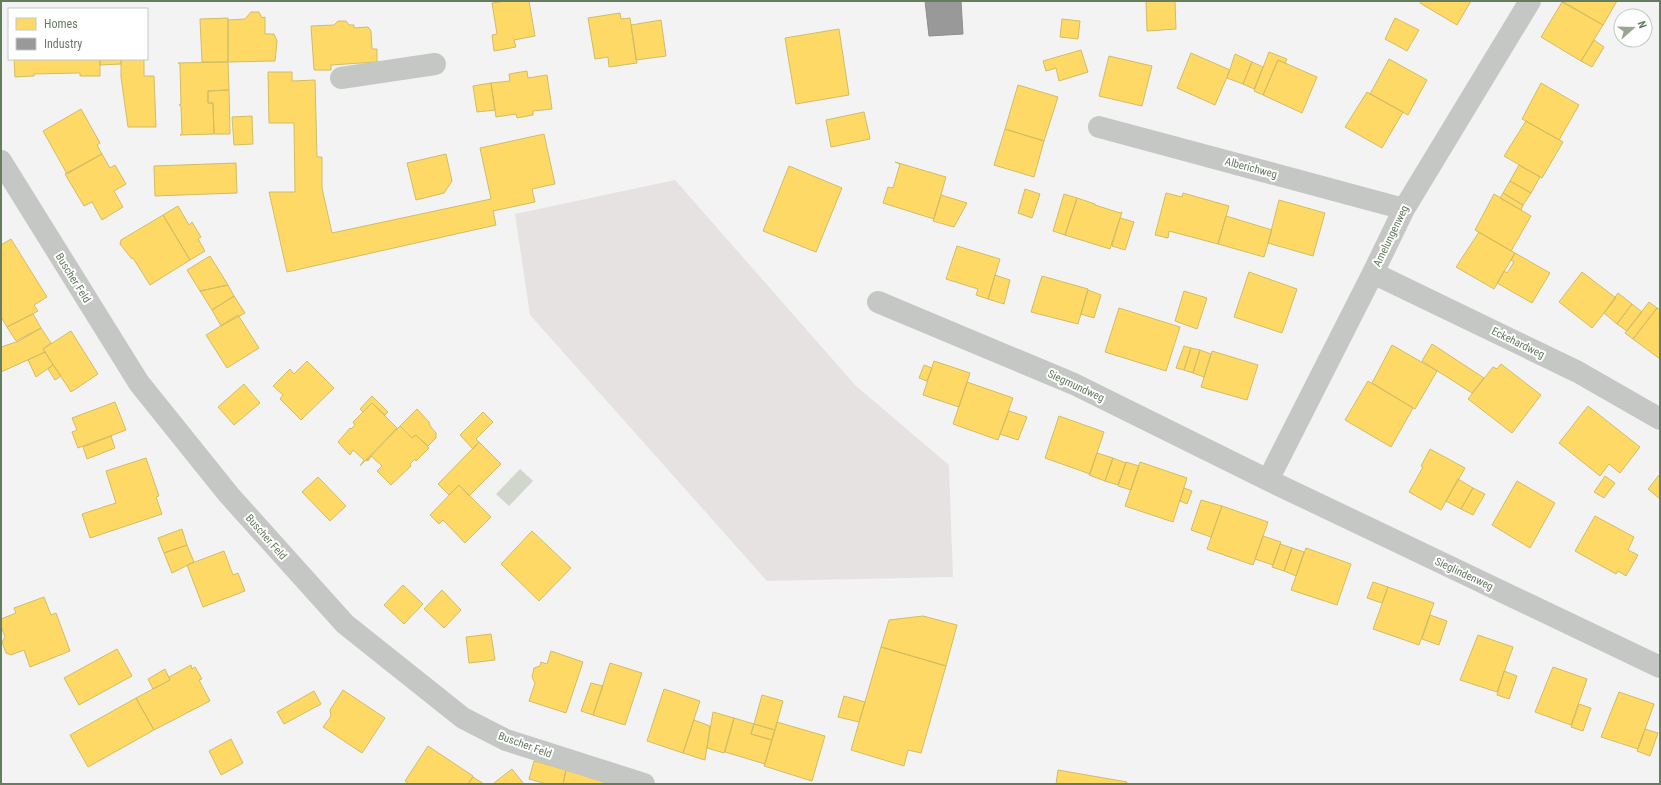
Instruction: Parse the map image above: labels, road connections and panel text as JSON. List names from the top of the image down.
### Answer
{
  "streets": {
    "street": [
      "Alberichweg",
      "Amelungenweg",
      "Buscher Feld",
      "Eckehardweg",
      "Siegmundweg",
      "Sieglindenweg"
    ]
  },
  "crossings": [
    ["Alberichweg", "Amelungenweg"],
    ["Amelungenweg", "Eckehardweg"],
    ["Amelungenweg", "Siegmundweg"],
    ["Amelungenweg", "Sieglindenweg"],
    ["Siegmundweg", "Sieglindenweg"]
  ],
  "legend": ["Homes", "Industry"],
  "north": "right"
}
